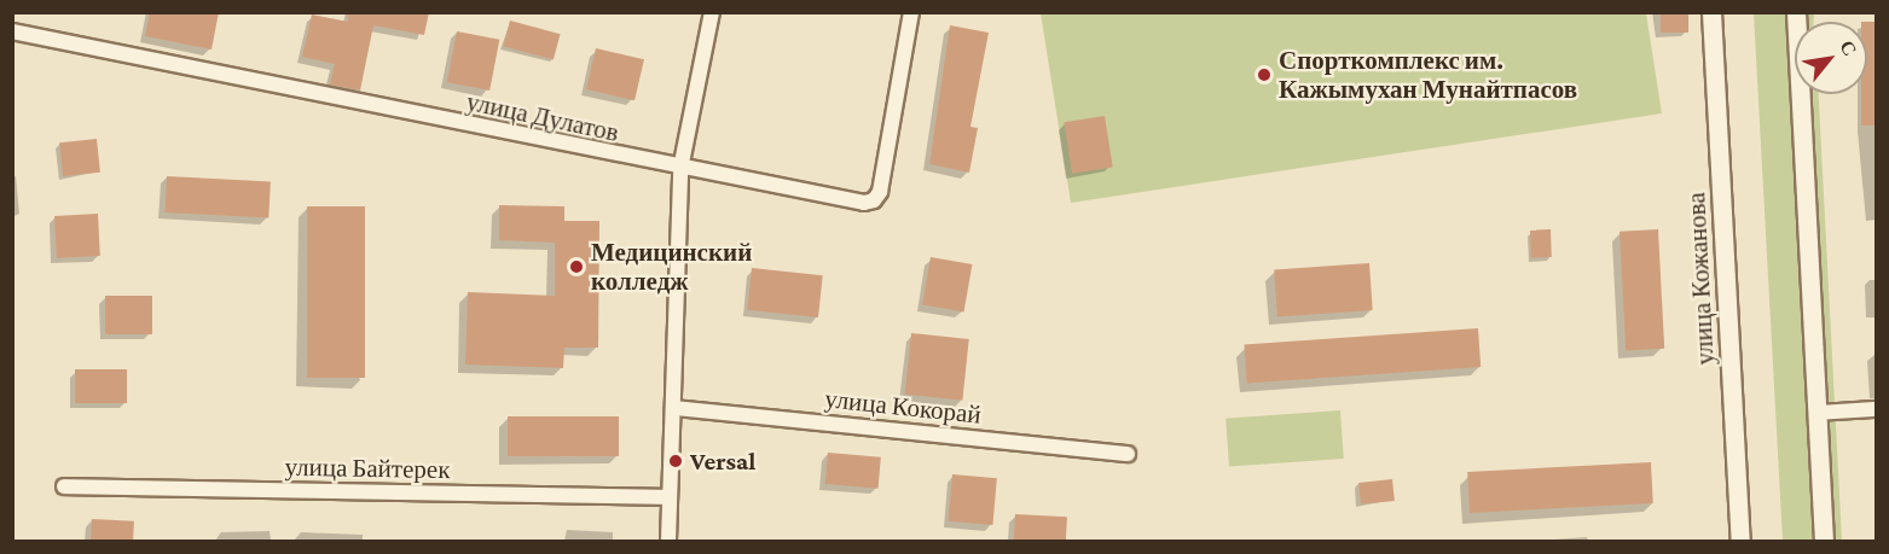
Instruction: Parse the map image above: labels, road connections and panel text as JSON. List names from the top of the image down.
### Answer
{
  "streets": {
    "street": [
      "улица Дулатов",
      "улица Кожанова",
      "улица Кокорай",
      "улица Байтерек"
    ]
  },
  "places": ["Спорткомплекс им. Кажымухан Мунайтпасов", "Медицинский колледж", "Versal"],
  "north": "top right"
}
